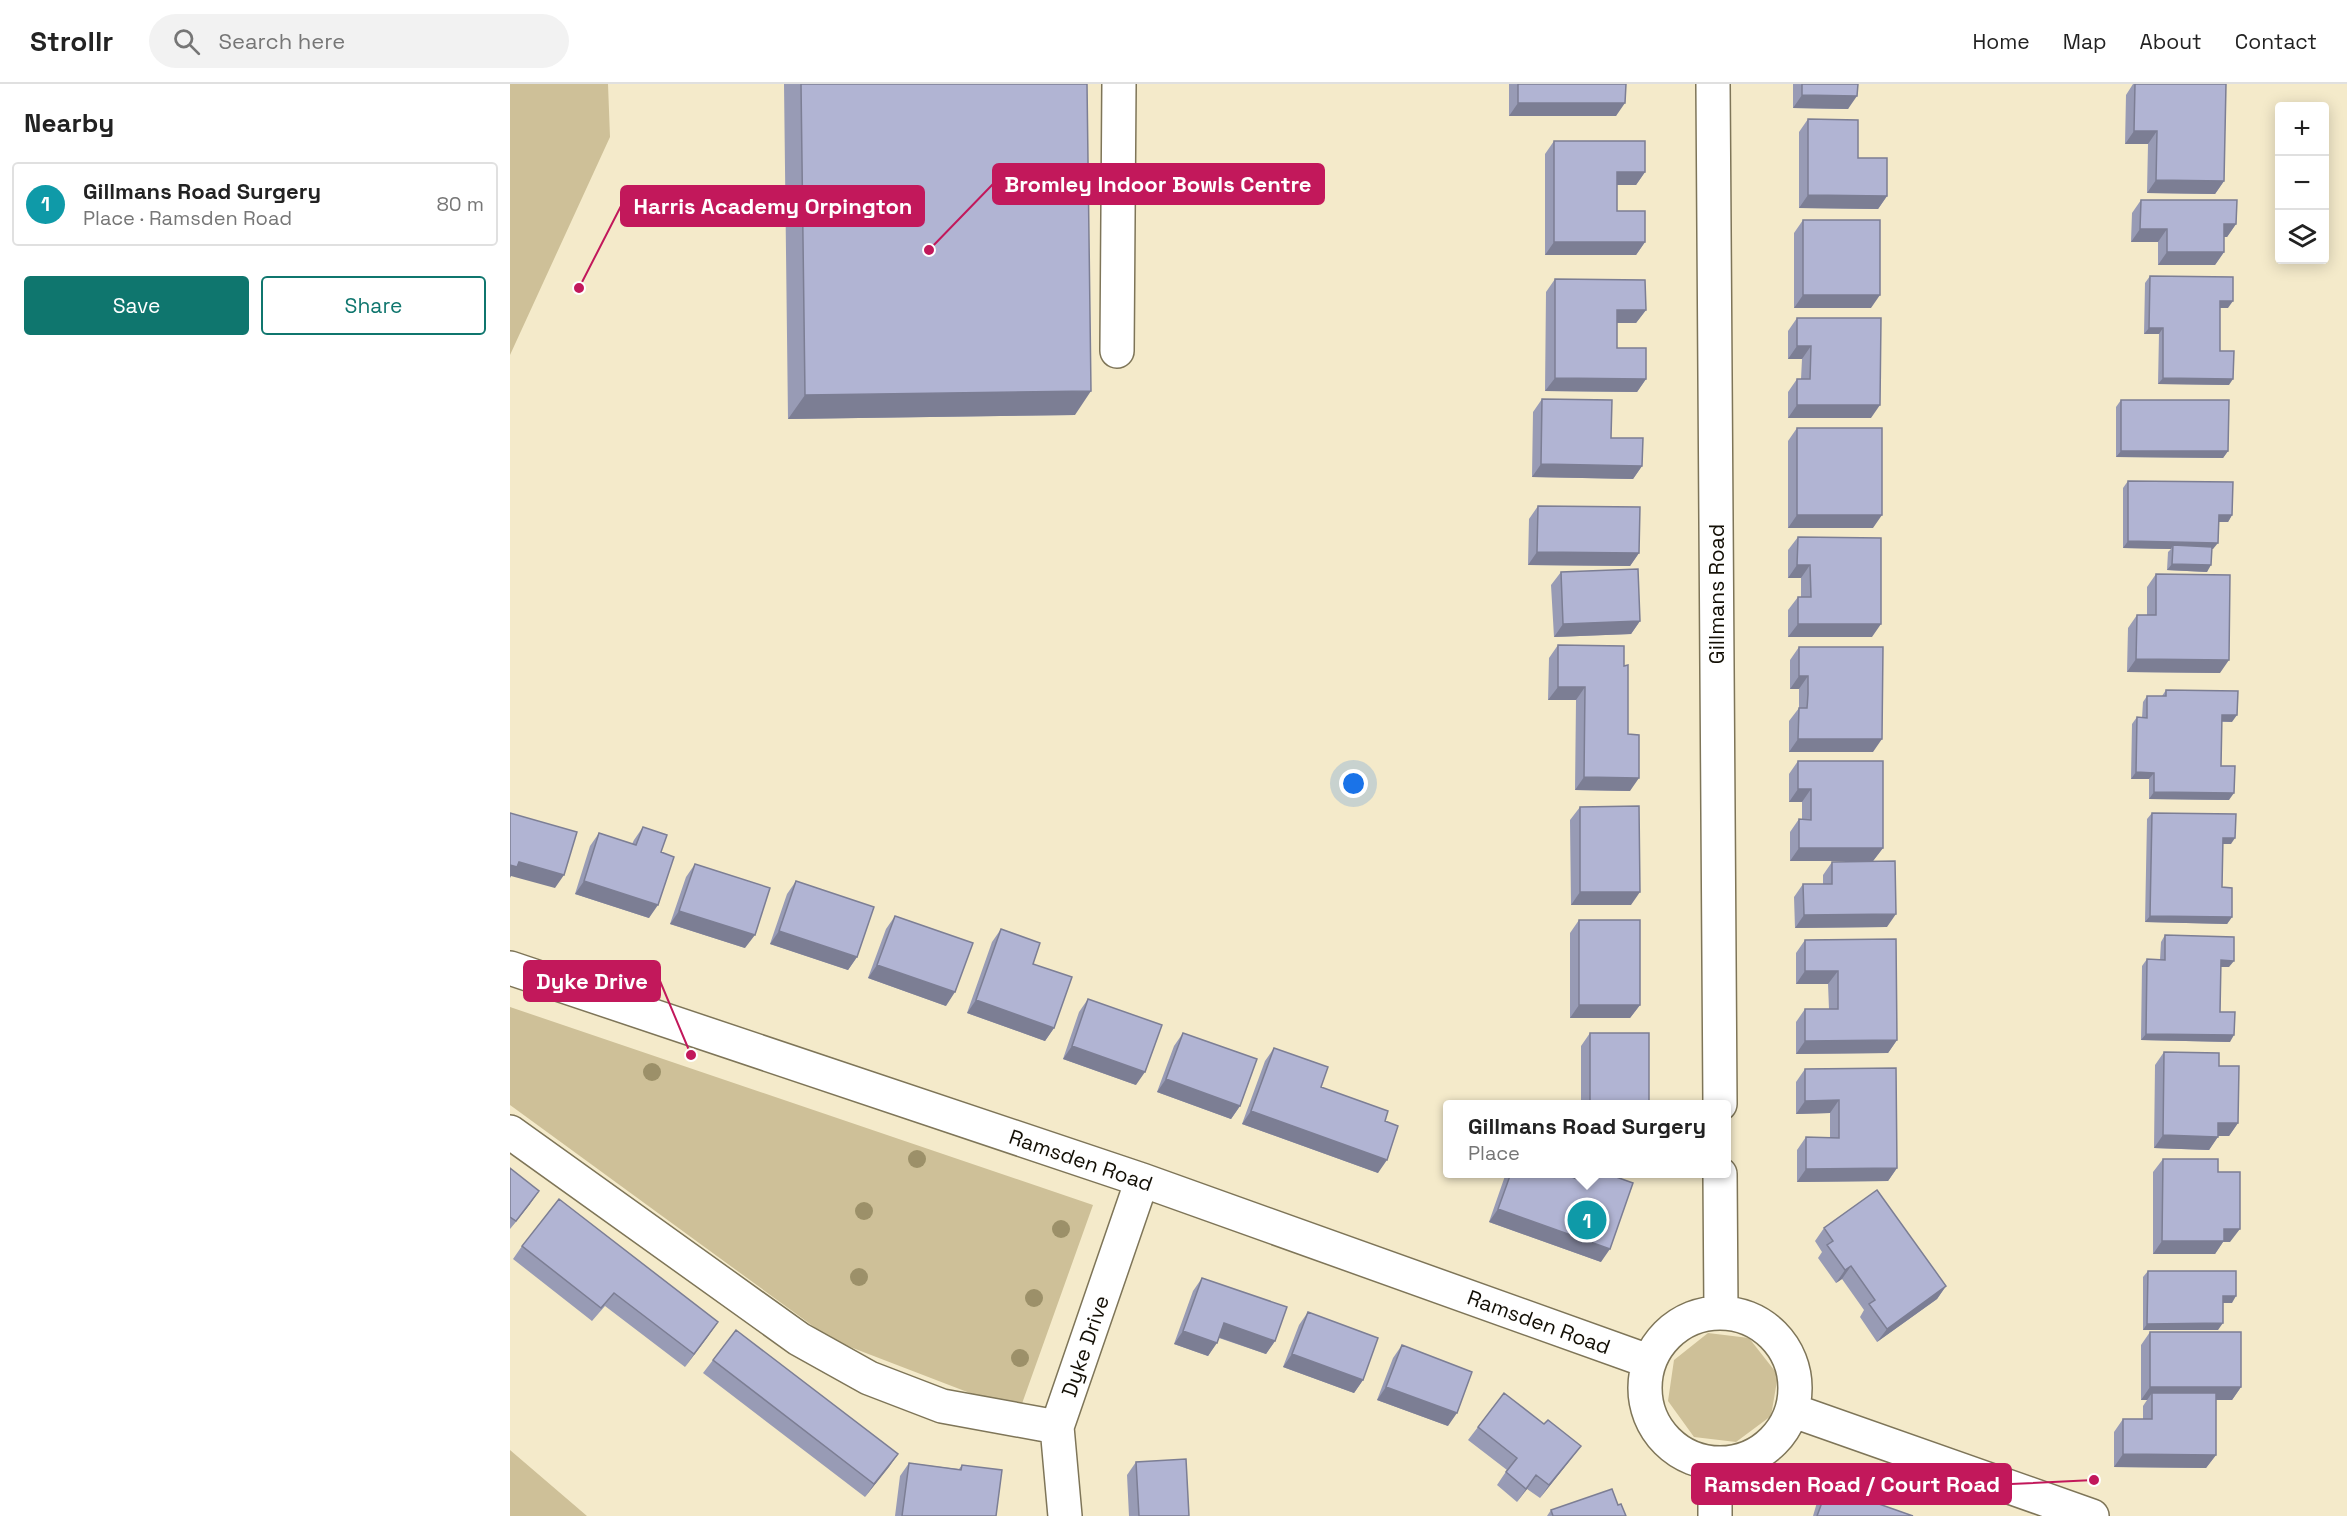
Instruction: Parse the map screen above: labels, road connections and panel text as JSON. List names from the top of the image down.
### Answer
{
  "streets": {
    "street": ["Gillmans Road", "Ramsden Road", "Dyke Drive"]
  },
  "crossings": [
    ["Ramsden Road", "Dyke Drive"]
  ],
  "places": [
    "Bromley Indoor Bowls Centre",
    "Harris Academy Orpington",
    "Dyke Drive",
    "Ramsden Road / Court Road"
  ],
  "page": {
    "header": "Strollr",
    "search": "Search here",
    "nav": [
      "Home",
      "Map",
      "About",
      "Contact"
    ],
    "heading": "Nearby",
    "map_buttons": ["+", "−"],
    "list": [
      {
        "mark": "1",
        "name": "Gillmans Road Surgery",
        "note": "Place · Ramsden Road",
        "value": "80 m"
      }
    ],
    "buttons": ["Save", "Share"],
    "popup": ["Gillmans Road Surgery", "Place"],
    "pins": "1"
  }
}
